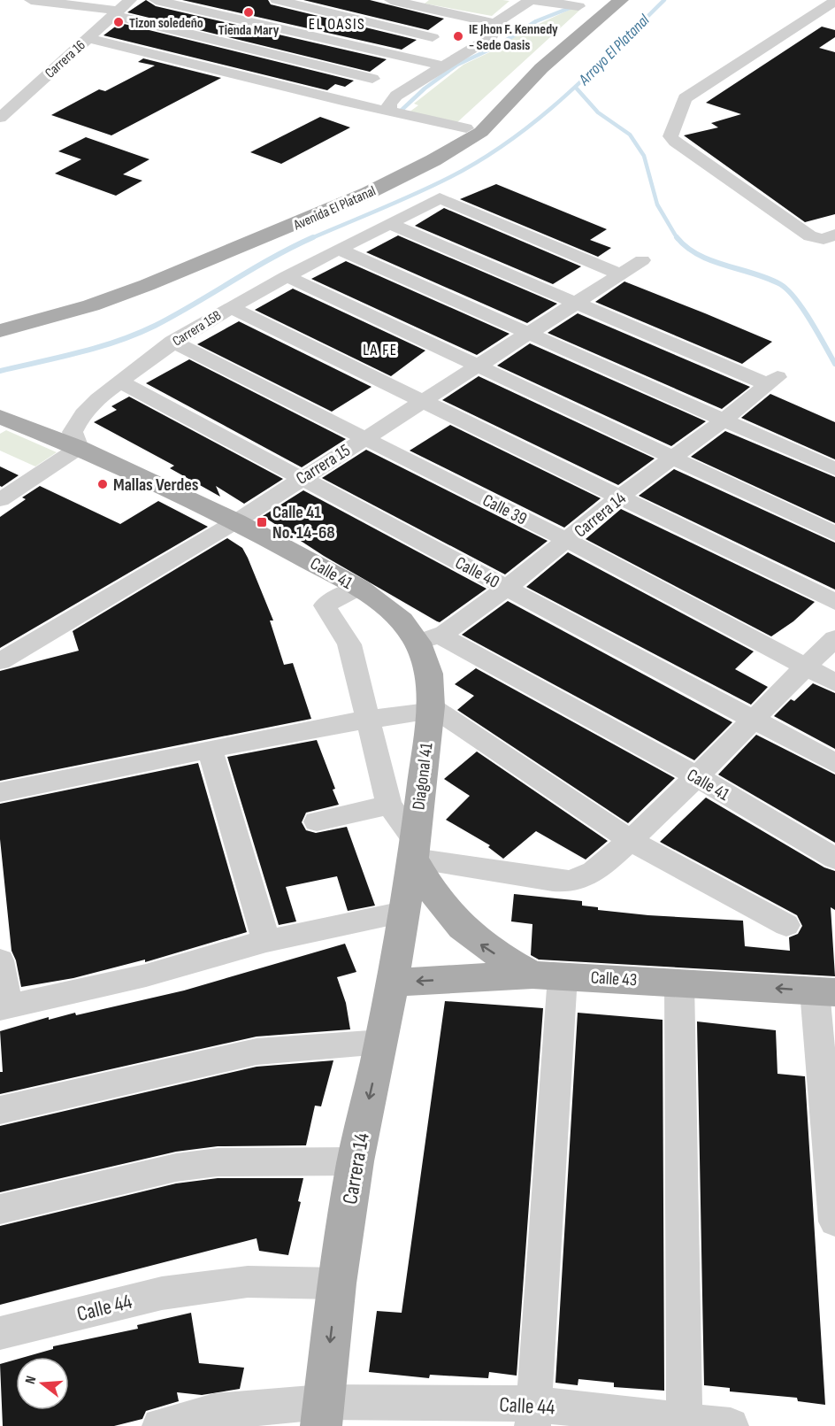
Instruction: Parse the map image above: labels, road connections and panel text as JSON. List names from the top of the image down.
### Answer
{
  "streets": {
    "main road": [
      "Avenida El Platanal",
      "Carrera 14",
      "Calle 41",
      "Diagonal 41",
      "Calle 43"
    ],
    "street": [
      "Carrera 16",
      "Carrera 15B",
      "Carrera 15",
      "Calle 39",
      "Calle 40",
      "Calle 44"
    ]
  },
  "crossings": [
    ["Carrera 15B", "Carrera 15"],
    ["Carrera 15B", "Calle 39"],
    ["Carrera 15B", "Calle 40"],
    ["Carrera 15B", "Calle 41"],
    ["Carrera 15", "Calle 39"],
    ["Carrera 15", "Carrera 14"],
    ["Carrera 15", "Calle 40"],
    ["Carrera 15", "Calle 41"],
    ["Calle 39", "Carrera 14"],
    ["Carrera 14", "Calle 40"],
    ["Carrera 14", "Calle 41"],
    ["Carrera 14", "Diagonal 41"],
    ["Carrera 14", "Calle 43"],
    ["Carrera 14", "Calle 44"],
    ["Calle 41", "Diagonal 41"]
  ],
  "one_way": ["Calle 43"],
  "districts": ["EL OASIS", "LA FE"],
  "water": ["Arroyo El Platanal"],
  "places": {
    "other": [
      "Tienda Mary",
      "Tizon soledeño",
      "IE Jhon F. Kennedy - Sede Oasis",
      "Mallas Verdes"
    ],
    "transit": ["Calle 41 No. 14-68"]
  },
  "north": "left"
}
